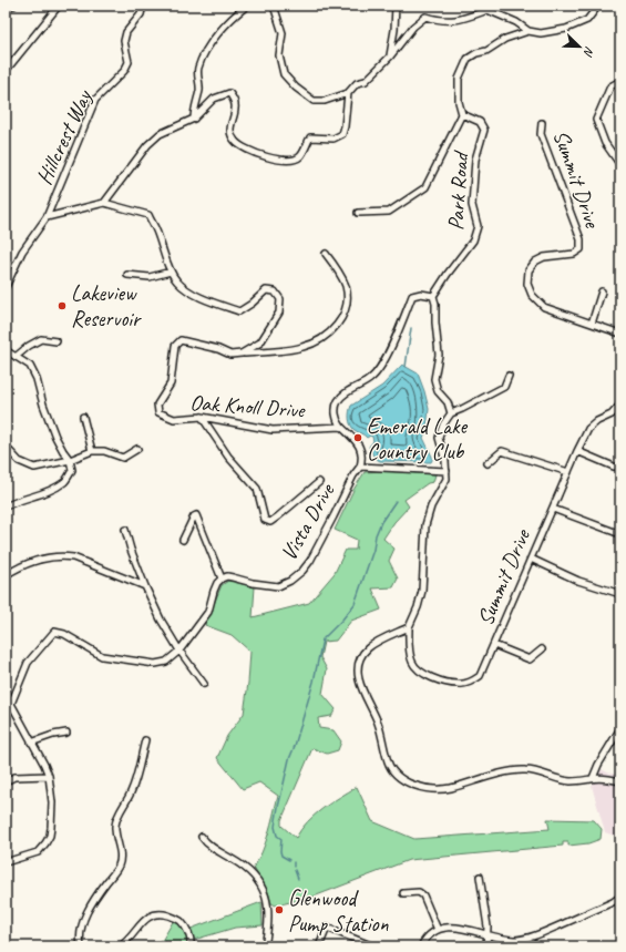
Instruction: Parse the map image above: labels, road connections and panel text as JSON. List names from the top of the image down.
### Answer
{
  "streets": {
    "street": [
      "Hillcrest Way",
      "Summit Drive",
      "Park Road",
      "Oak Knoll Drive",
      "Vista Drive"
    ]
  },
  "places": ["Lakeview Reservoir", "Emerald Lake Country Club", "Glenwood Pump Station"],
  "north": "bottom right"
}
